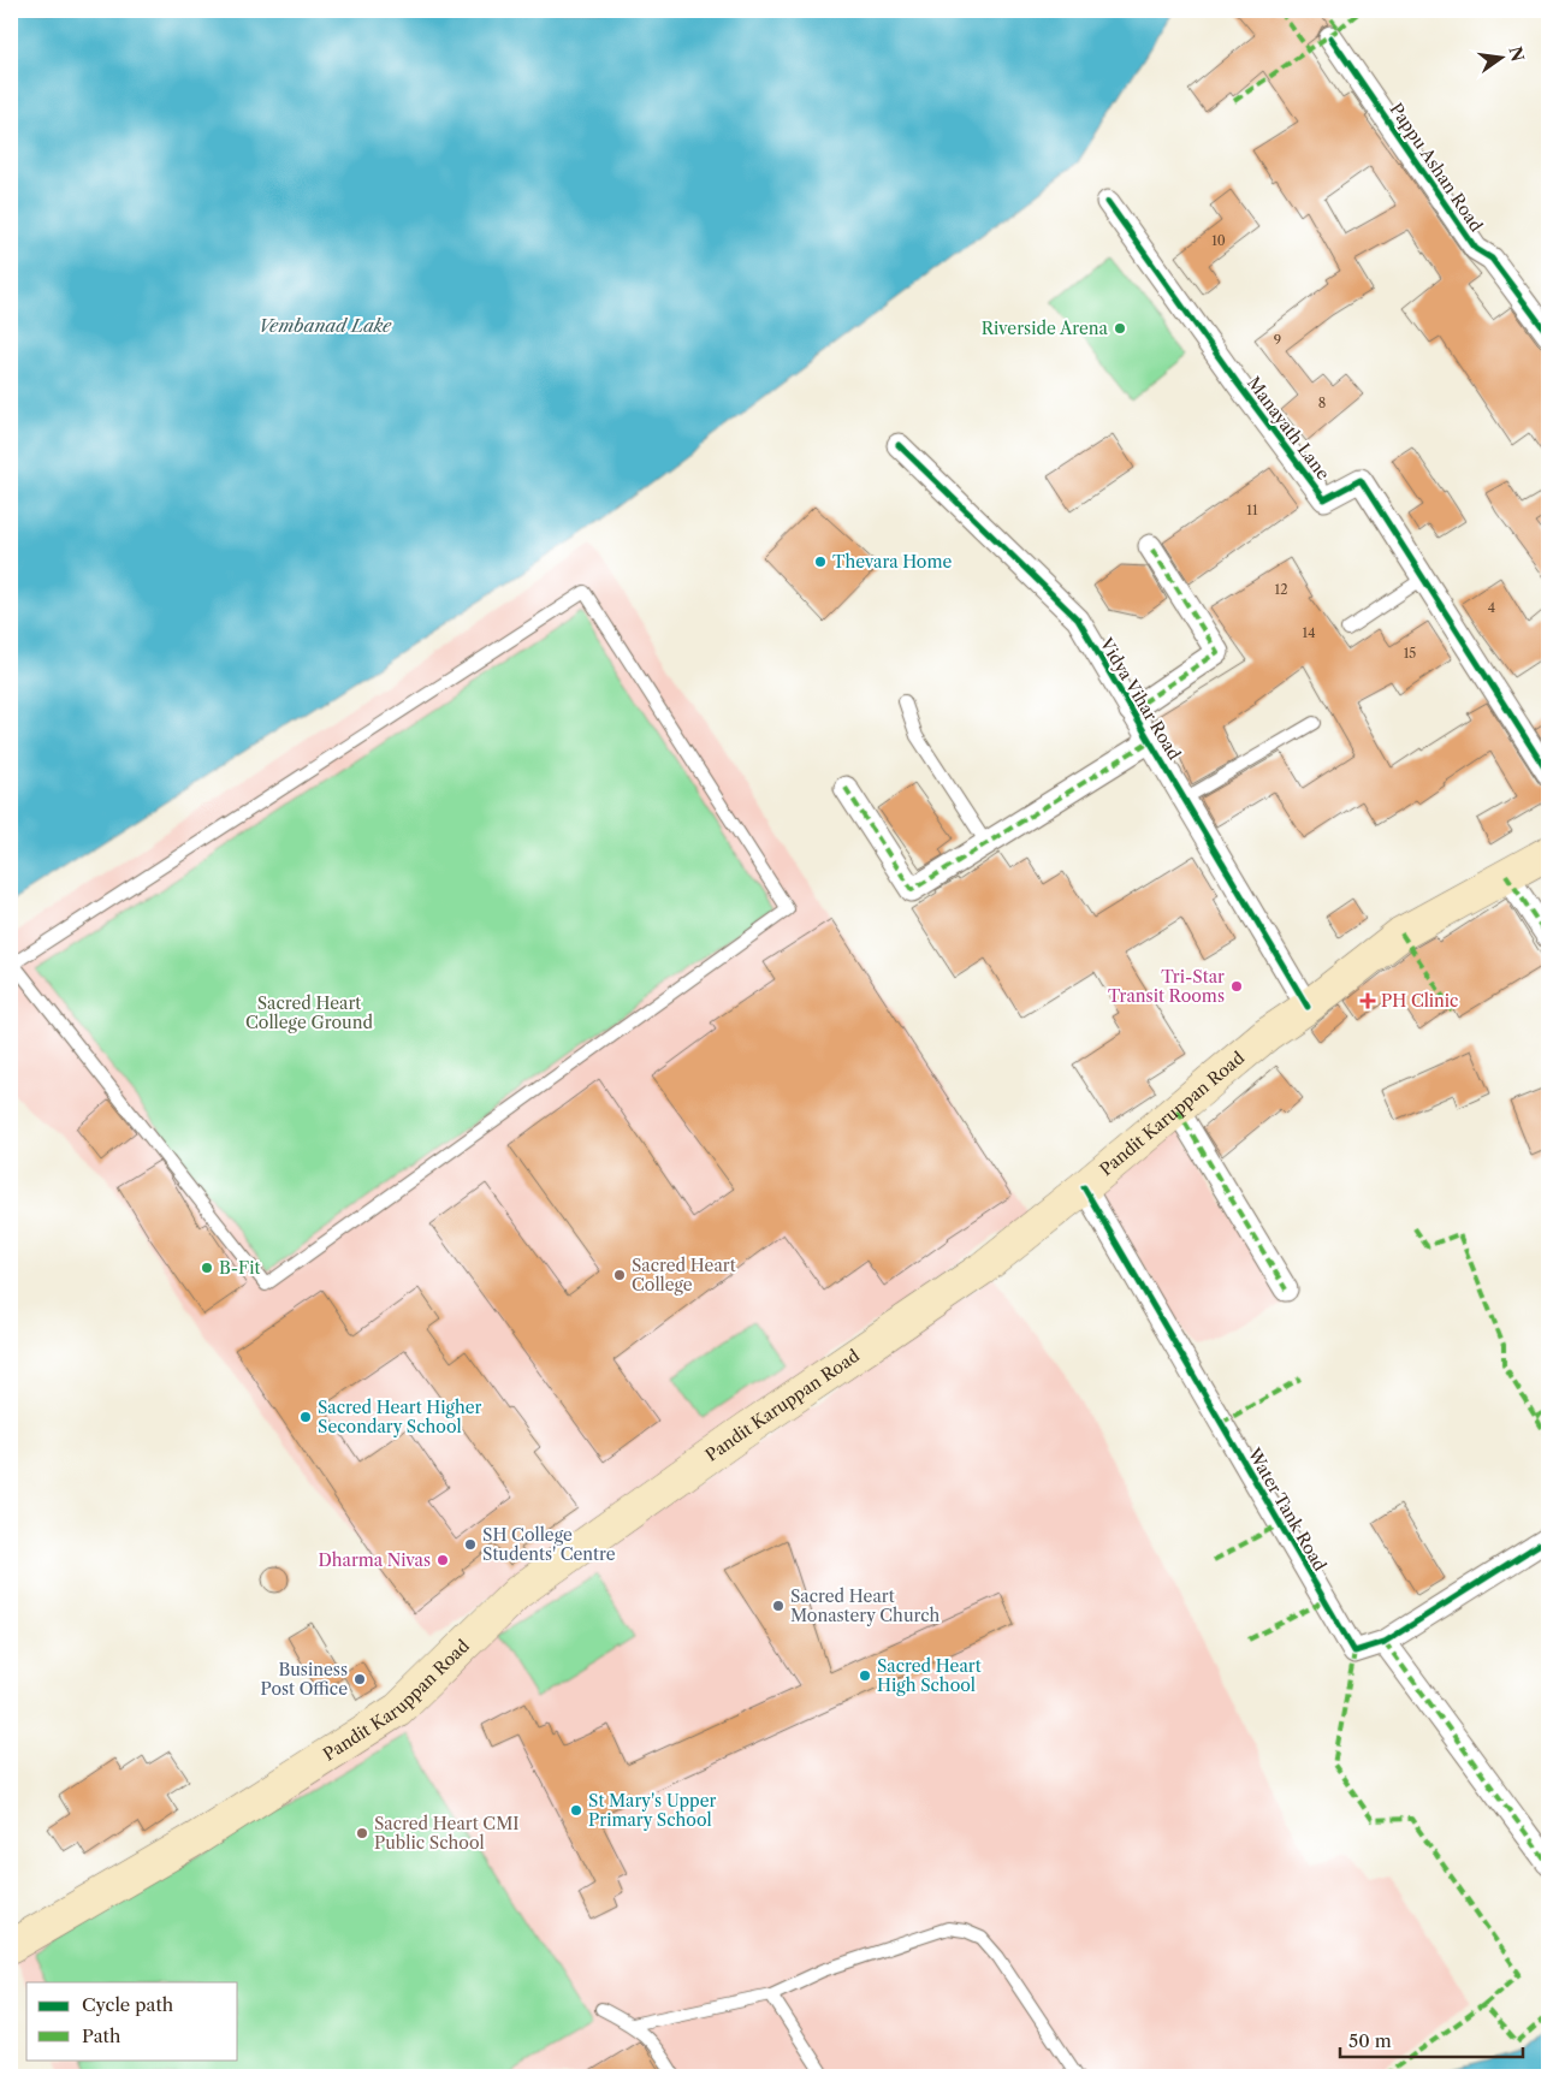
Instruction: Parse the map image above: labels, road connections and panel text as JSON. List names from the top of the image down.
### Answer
{
  "streets": {
    "main road": ["Pandit Karuppan Road"],
    "street": [
      "Pappu Ashan Road",
      "Manayath Lane",
      "Vidya Vihar Road",
      "Water Tank Road"
    ]
  },
  "crossings": [
    ["Vidya Vihar Road", "Pandit Karuppan Road"],
    ["Pandit Karuppan Road", "Water Tank Road"]
  ],
  "water": ["Vembanad Lake"],
  "parks": ["Sacred Heart College Ground"],
  "places": {
    "other": [
      "Riverside Arena",
      "Thevara Home",
      "Tri-Star Transit Rooms",
      "B-Fit",
      "Sacred Heart College",
      "Sacred Heart Higher Secondary School",
      "SH College Students' Centre",
      "Dharma Nivas",
      "Sacred Heart Monastery Church",
      "Sacred Heart High School",
      "Business Post Office",
      "St Mary's Upper Primary School",
      "Sacred Heart CMI Public School"
    ],
    "health": ["PH Clinic"]
  },
  "house_numbers": [
    "10",
    "9",
    "8",
    "11",
    "12",
    "4",
    "14",
    "15"
  ],
  "legend": ["Cycle path", "Path"],
  "scale_bar": "50 m",
  "north": "right"
}
